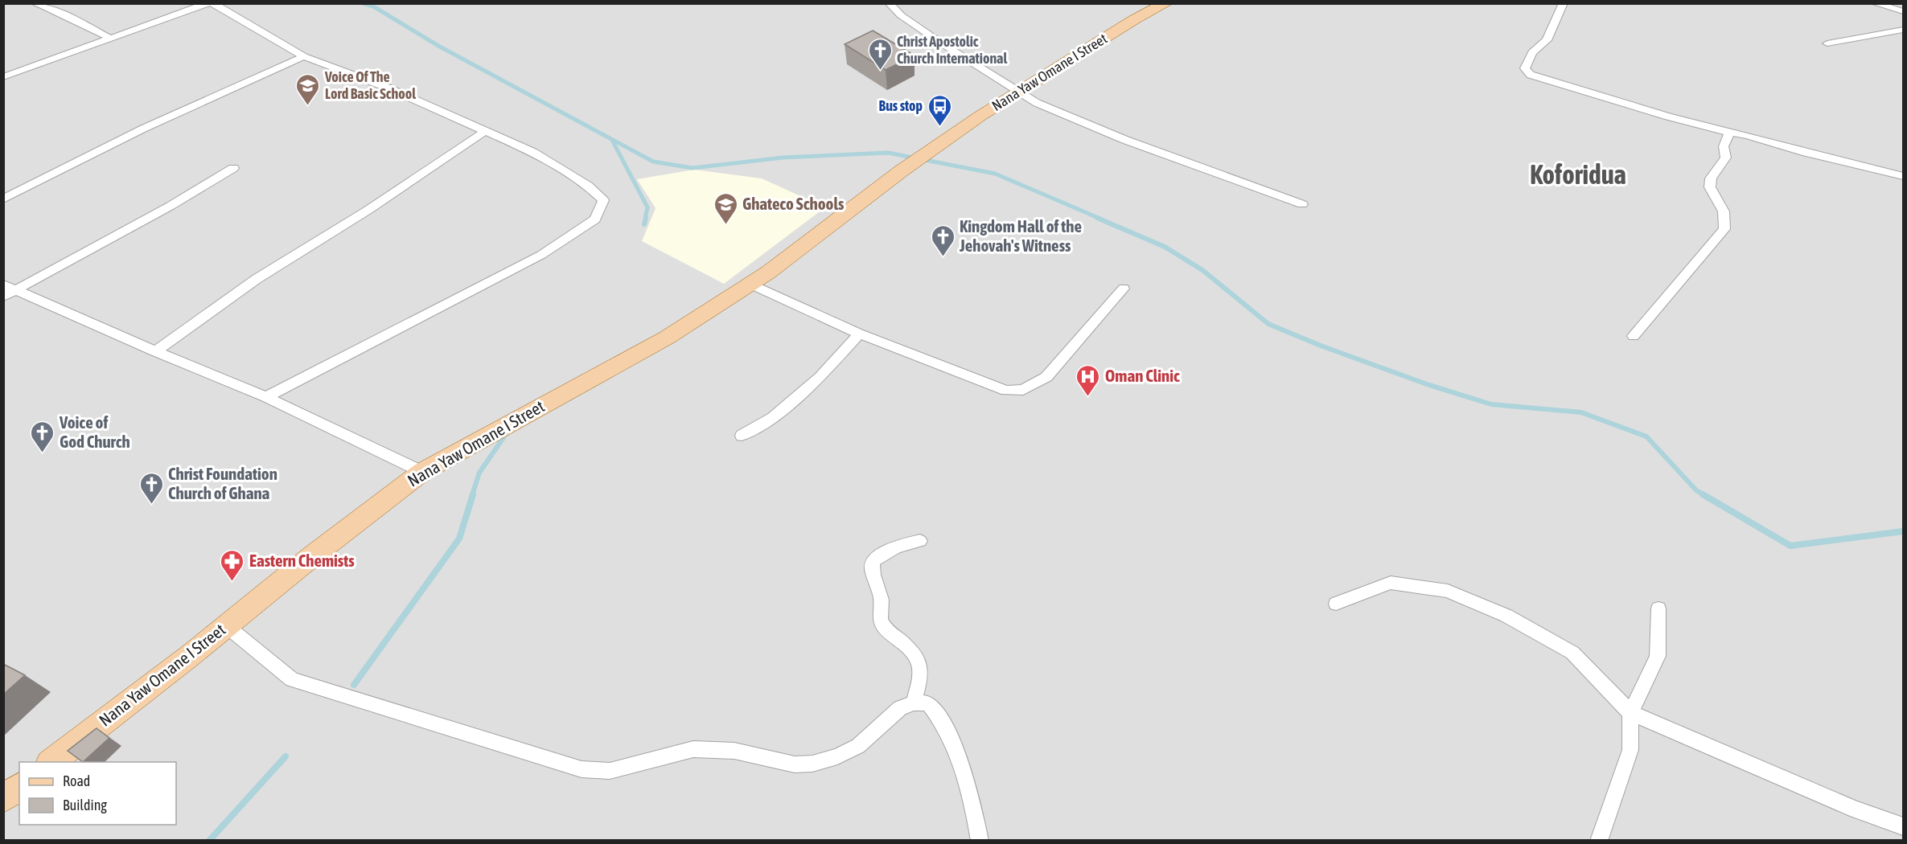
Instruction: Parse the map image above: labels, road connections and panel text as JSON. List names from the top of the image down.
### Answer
{
  "streets": {
    "main road": ["Nana Yaw Omane I Street"]
  },
  "districts": ["Koforidua"],
  "places": {
    "church": [
      "Christ Apostolic Church International",
      "Kingdom Hall of the Jehovah's Witness",
      "Voice of God Church",
      "Christ Foundation Church of Ghana"
    ],
    "school or university": ["Voice Of The Lord Basic School", "Ghateco Schools"],
    "bus stop": ["Bus stop"],
    "hospital": ["Oman Clinic"],
    "pharmacy": ["Eastern Chemists"]
  },
  "legend": ["Road", "Building"]
}
